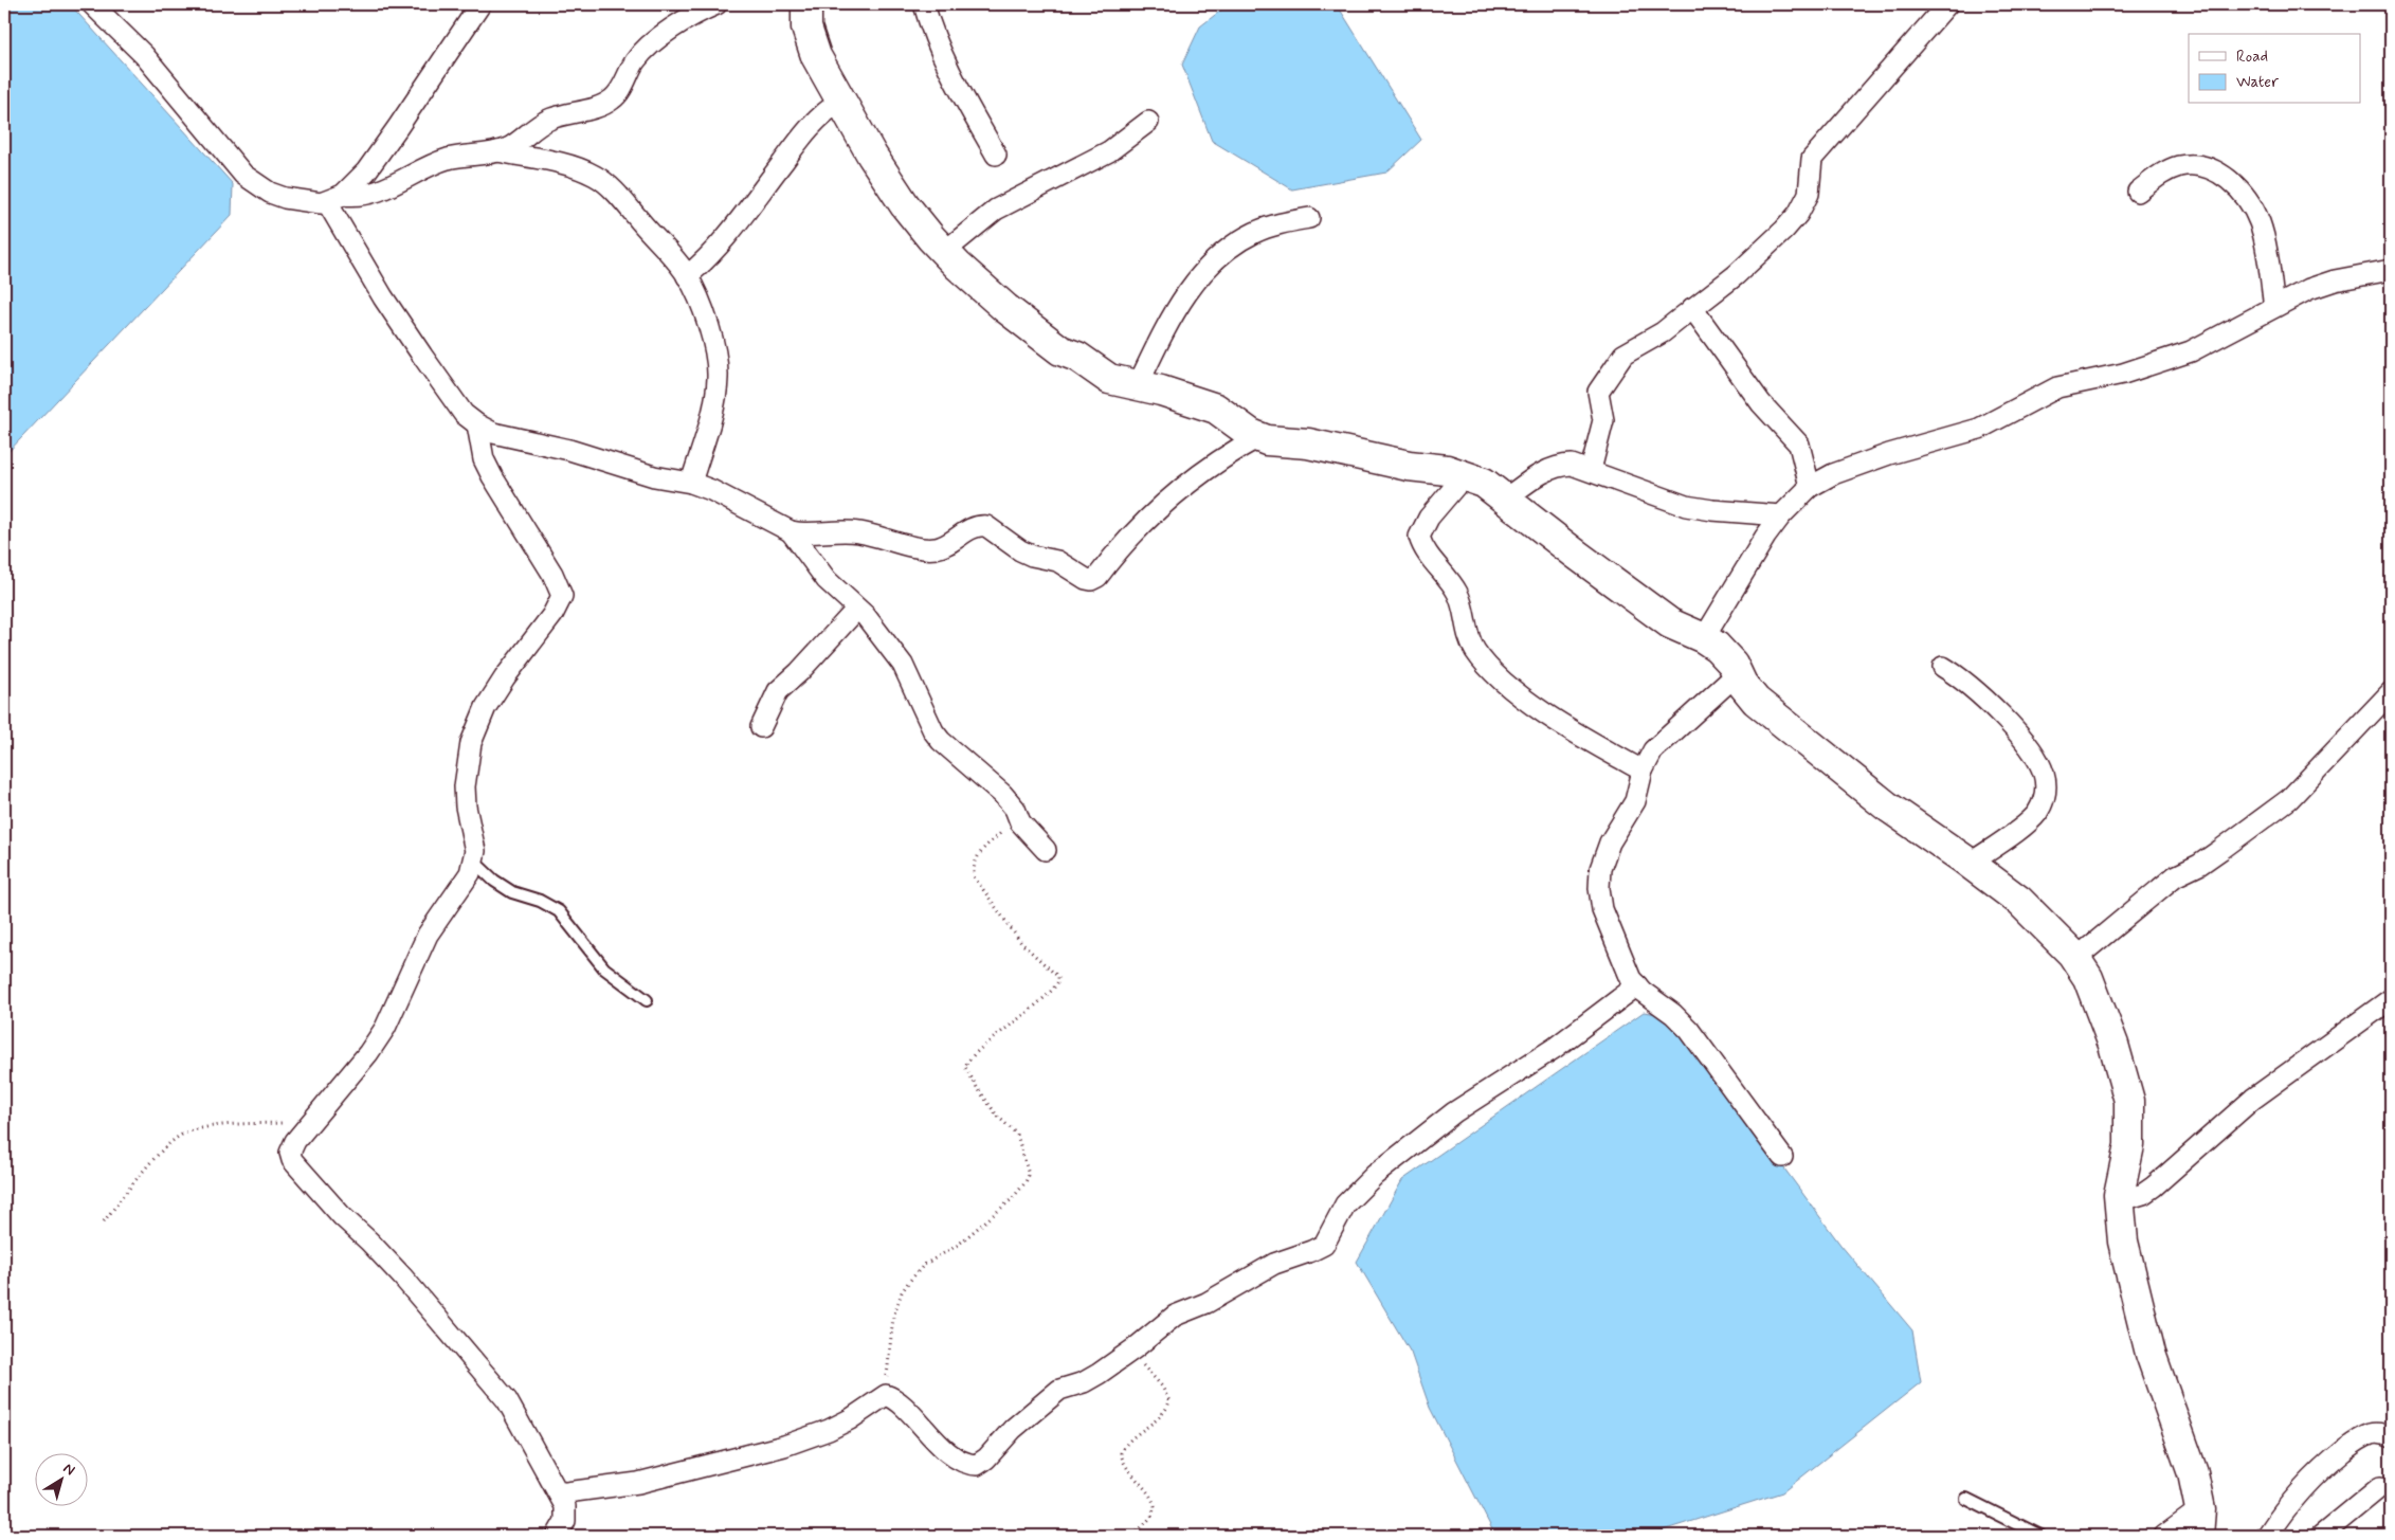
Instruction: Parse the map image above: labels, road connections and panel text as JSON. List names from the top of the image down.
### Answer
{
  "legend": ["Road", "Water"],
  "north": "top right"
}
